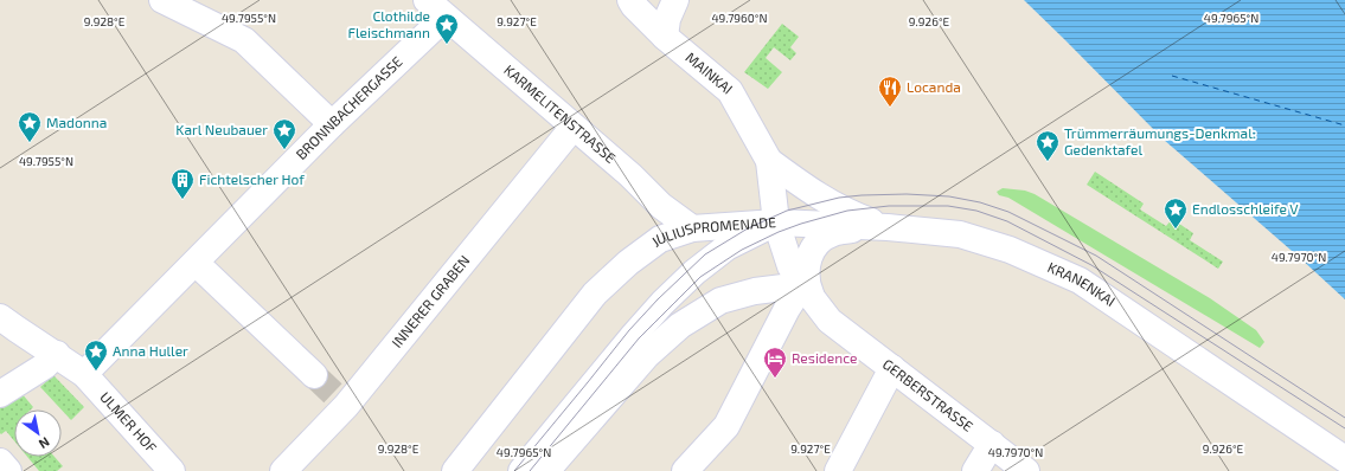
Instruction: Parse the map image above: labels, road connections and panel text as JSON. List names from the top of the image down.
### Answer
{
  "streets": {
    "street": [
      "MAINKAI",
      "BRONNBACHERGASSE",
      "KARMELITENSTRASSE",
      "JULIUSPROMENADE",
      "KRANENKAI",
      "INNERER GRABEN",
      "GERBERSTRASSE",
      "ULMER HOF"
    ]
  },
  "crossings": [
    ["MAINKAI", "JULIUSPROMENADE"],
    ["MAINKAI", "KRANENKAI"],
    ["MAINKAI", "GERBERSTRASSE"],
    ["BRONNBACHERGASSE", "KARMELITENSTRASSE"],
    ["BRONNBACHERGASSE", "ULMER HOF"],
    ["KARMELITENSTRASSE", "JULIUSPROMENADE"],
    ["KARMELITENSTRASSE", "INNERER GRABEN"],
    ["JULIUSPROMENADE", "KRANENKAI"],
    ["JULIUSPROMENADE", "GERBERSTRASSE"],
    ["KRANENKAI", "GERBERSTRASSE"]
  ],
  "places": {
    "place": [
      "Clothilde Fleischmann",
      "Madonna",
      "Karl Neubauer",
      "Trümmerräumungs-Denkmal: Gedenktafel",
      "Endlosschleife V",
      "Anna Huller"
    ],
    "restaurant": ["Locanda"],
    "building": ["Fichtelscher Hof"],
    "hotel": ["Residence"]
  },
  "north": "bottom right",
  "coordinates": [
    "49.7960°N",
    "49.7955°N",
    "49.7965°N",
    "9.928°E",
    "9.927°E",
    "9.926°E",
    "49.7970°N"
  ]
}
